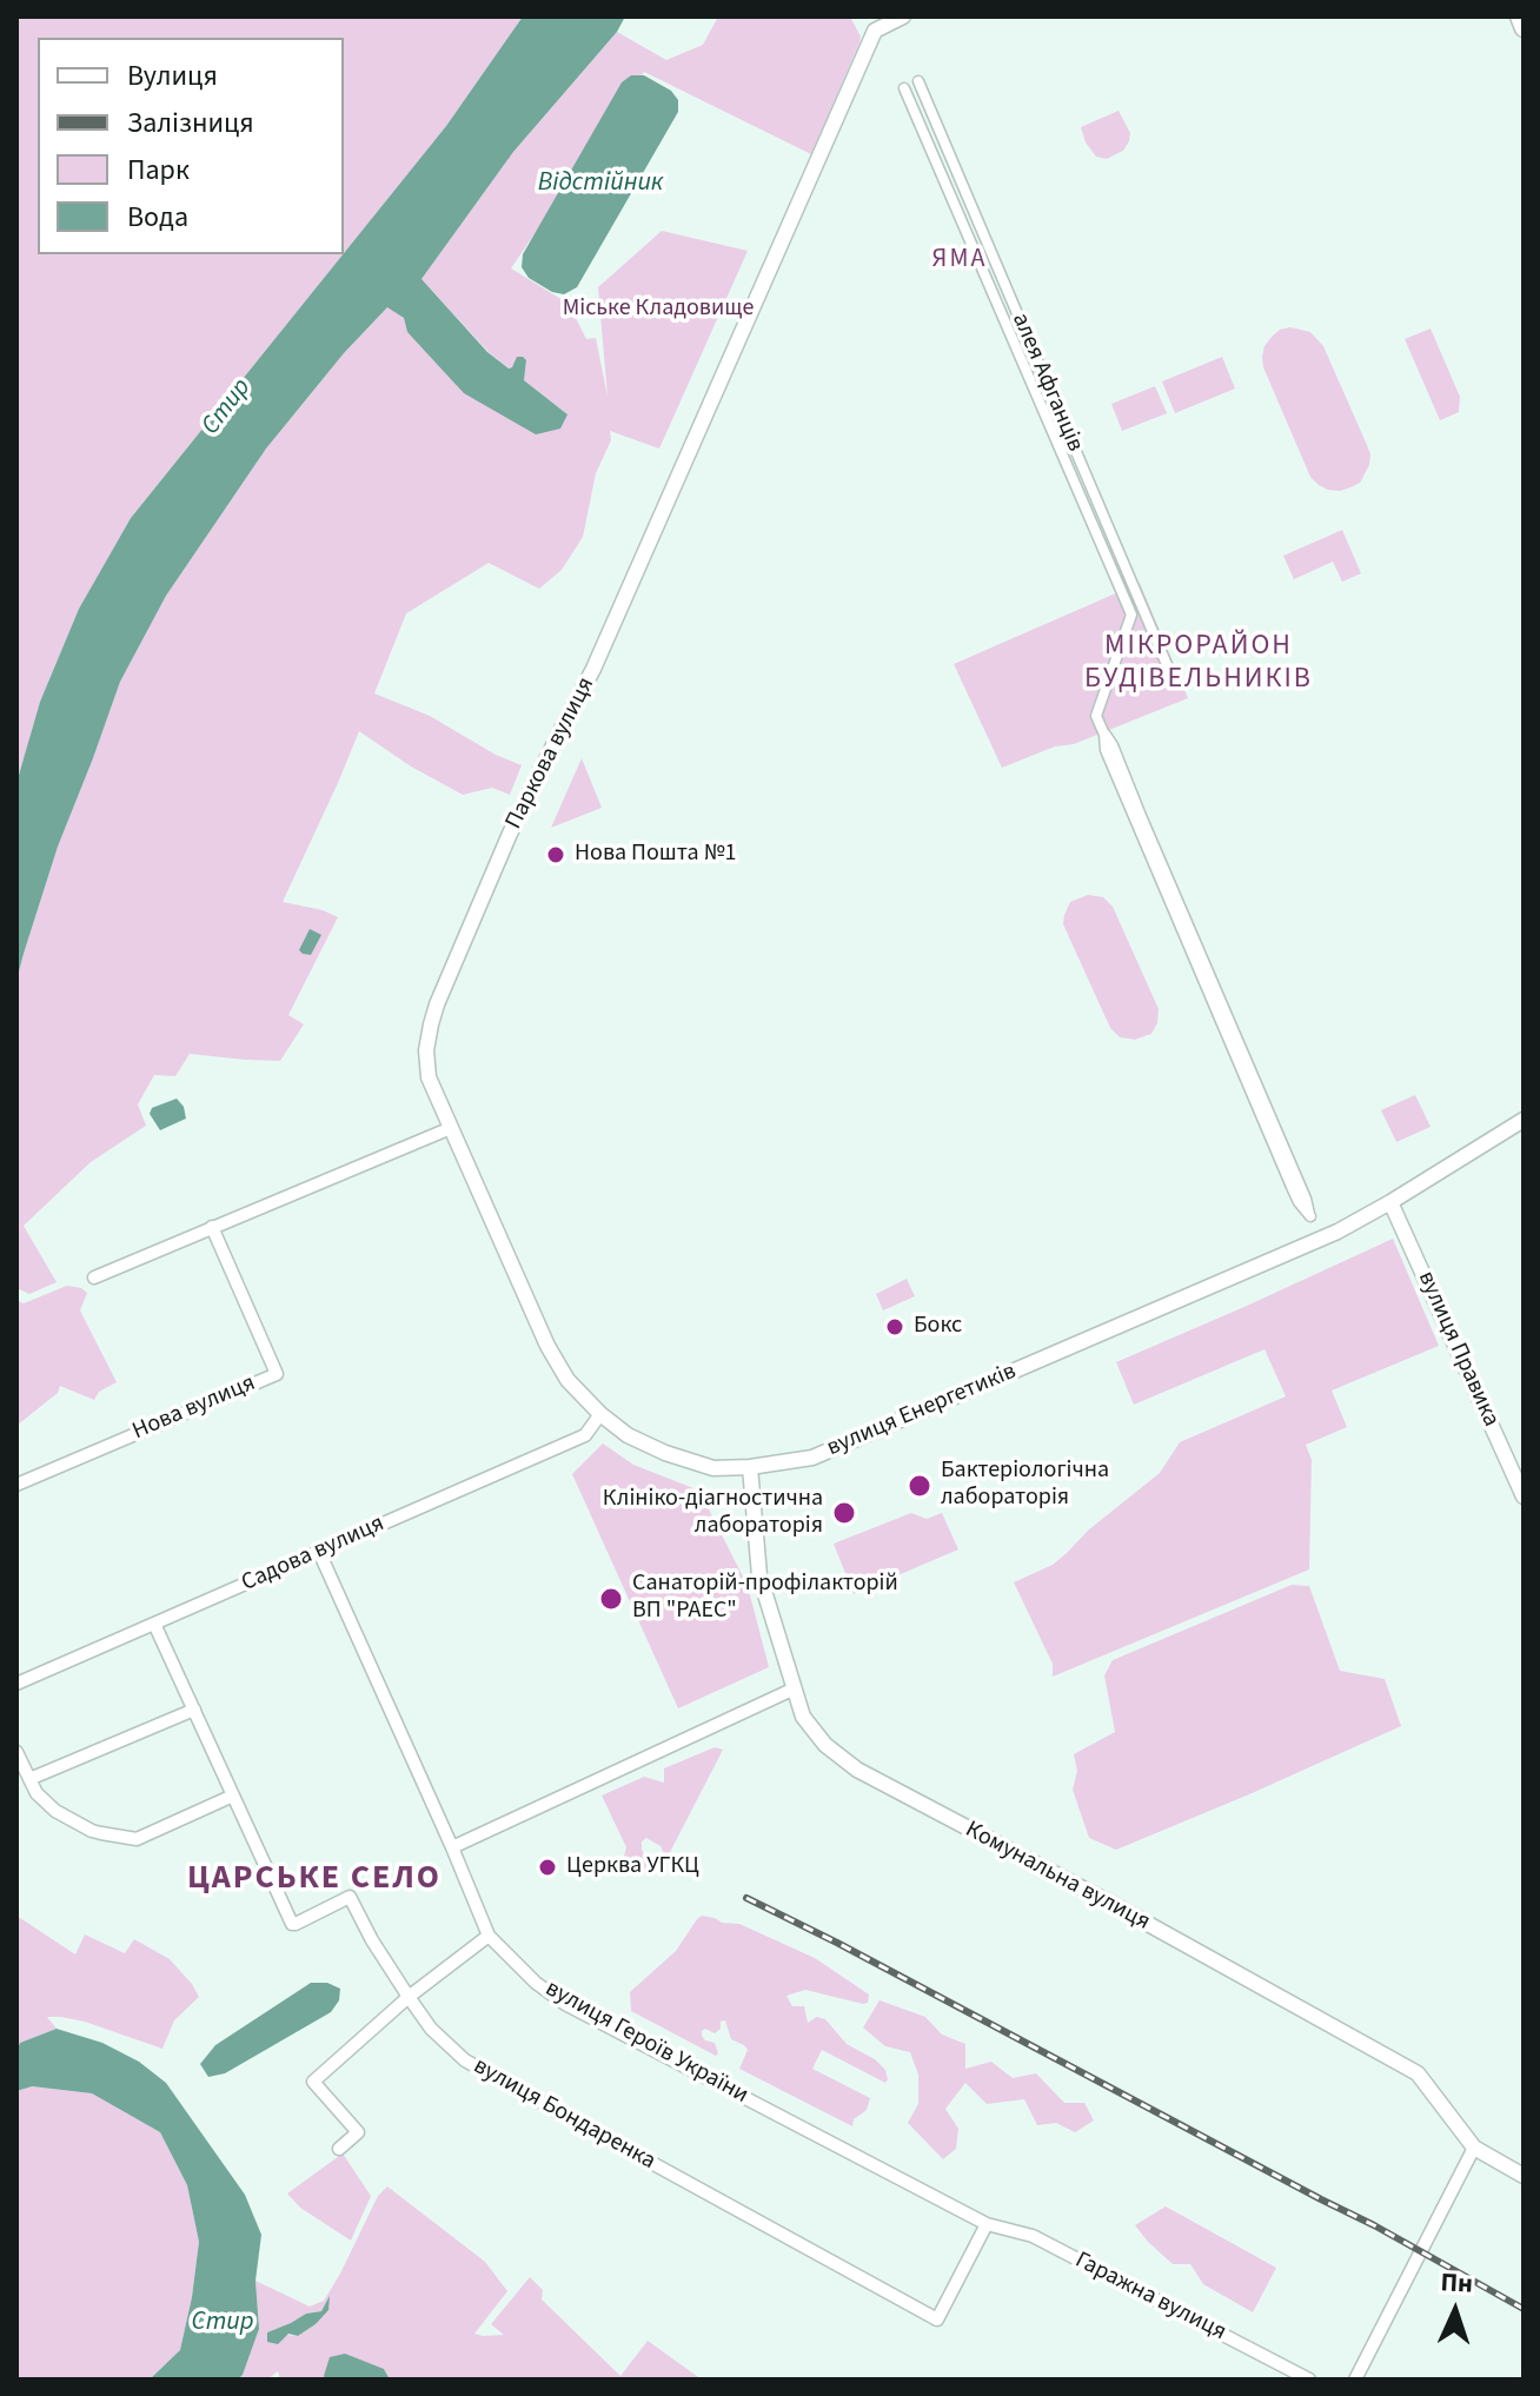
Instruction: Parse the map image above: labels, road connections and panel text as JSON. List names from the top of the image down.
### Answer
{
  "streets": {
    "street": [
      "алея Афганців",
      "Паркова вулиця",
      "вулиця Правика",
      "Нова вулиця",
      "вулиця Енергетиків",
      "Садова вулиця",
      "Комунальна вулиця",
      "вулиця Героїв України",
      "вулиця Бондаренка",
      "Гаражна вулиця"
    ]
  },
  "crossings": [
    ["Паркова вулиця", "вулиця Енергетиків"],
    ["вулиця Правика", "вулиця Енергетиків"],
    ["вулиця Енергетиків", "Садова вулиця"],
    ["вулиця Енергетиків", "Комунальна вулиця"],
    ["Садова вулиця", "вулиця Героїв України"],
    ["Садова вулиця", "вулиця Бондаренка"],
    ["вулиця Героїв України", "вулиця Бондаренка"],
    ["вулиця Героїв України", "Гаражна вулиця"],
    ["вулиця Бондаренка", "Гаражна вулиця"]
  ],
  "districts": ["ЯМА", "МІКРОРАЙОН БУДІВЕЛЬНИКІВ", "ЦАРСЬКЕ СЕЛО"],
  "water": ["Відстійник", "Стир"],
  "parks": ["Міське Кладовище"],
  "places": [
    "Нова Пошта №1",
    "Бокс",
    "Бактеріологічна лабораторія",
    "Клініко-діагностична лабораторія",
    "Санаторій-профілакторій ВП \"РАЕС\"",
    "Церква УГКЦ"
  ],
  "legend": [
    "Вулиця",
    "Залізниця",
    "Парк",
    "Вода"
  ],
  "north": "top"
}
